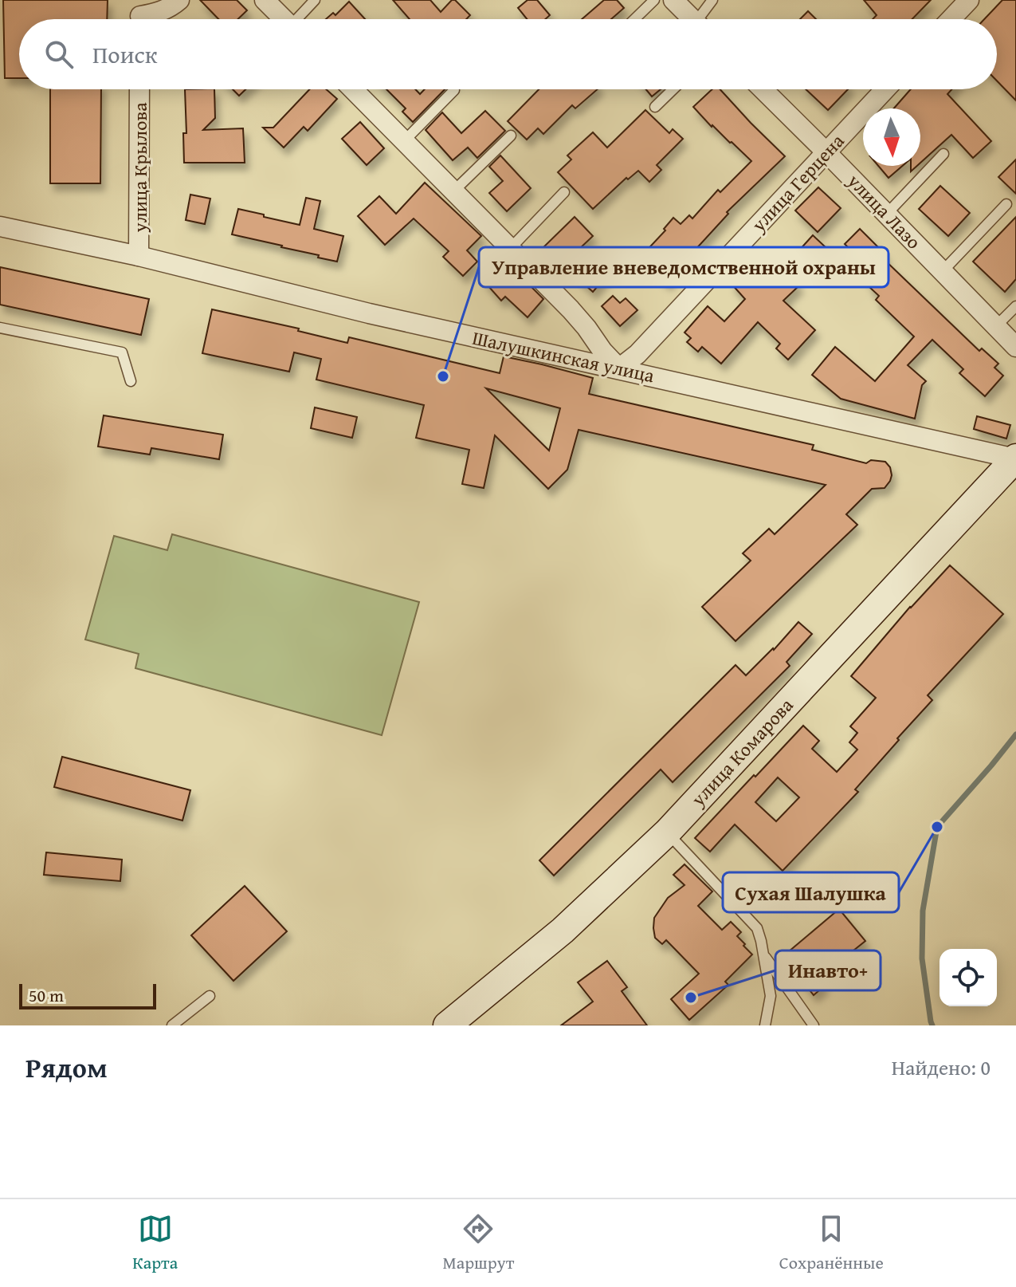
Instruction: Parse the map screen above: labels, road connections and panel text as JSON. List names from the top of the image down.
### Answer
{
  "streets": {
    "main road": ["улица Комарова"],
    "street": [
      "улица Крылова",
      "улица Герцена",
      "улица Лазо",
      "Шалушкинская улица"
    ]
  },
  "crossings": [
    ["улица Крылова", "Шалушкинская улица"],
    ["улица Герцена", "улица Лазо"],
    ["улица Герцена", "Шалушкинская улица"],
    ["Шалушкинская улица", "улица Комарова"]
  ],
  "places": ["Управление вневедомственной охраны", "Сухая Шалушка", "Инавто+"],
  "scale_bar": "50 m",
  "north": "bottom",
  "page": {
    "search": "Поиск",
    "scale": "50 m",
    "heading": ["Рядом", "Найдено: 0"],
    "nav": ["Карта", "Маршрут", "Сохранённые"]
  }
}
